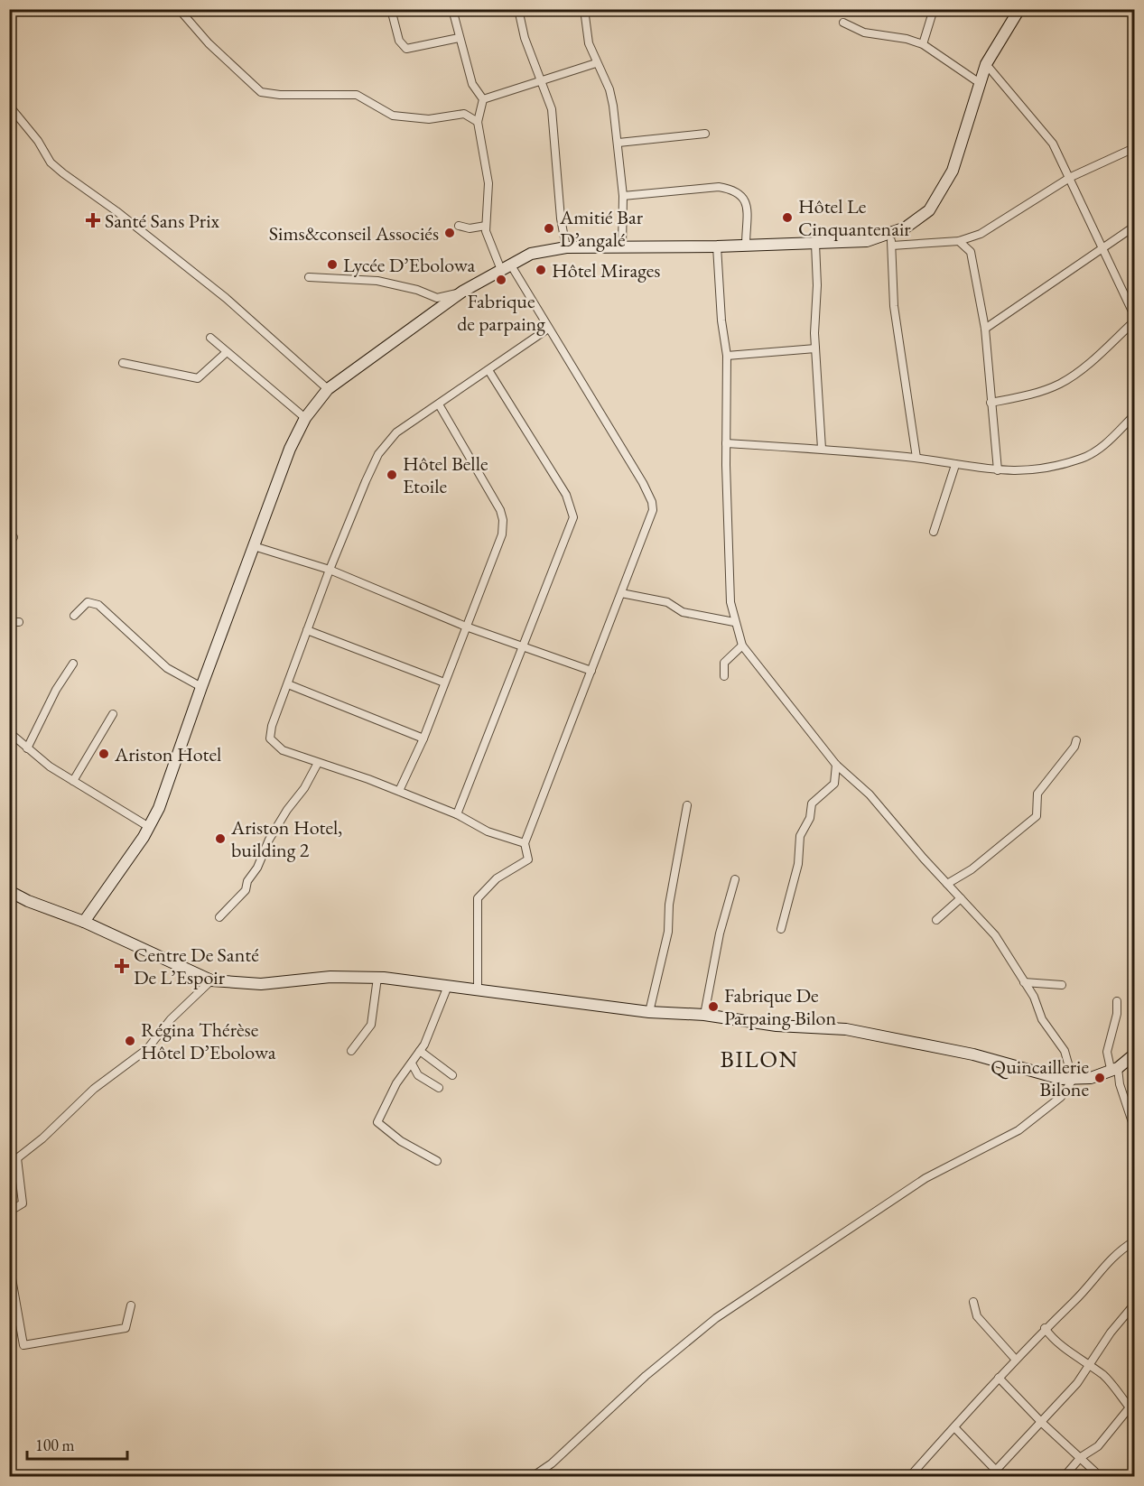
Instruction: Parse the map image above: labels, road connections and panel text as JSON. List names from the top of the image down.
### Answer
{
  "districts": ["BILON"],
  "places": {
    "other": [
      "Hôtel Le Cinquantenair",
      "Amitié Bar D’angalé",
      "Sims&conseil Associés",
      "Lycée D’Ebolowa",
      "Hôtel Mirages",
      "Fabrique de parpaing",
      "Hôtel Belle Etoile",
      "Ariston Hotel",
      "Ariston Hotel, building 2",
      "Fabrique De Parpaing Bilon",
      "Régina Thérèse Hôtel D’Ebolowa",
      "Quincaillerie Bilone"
    ],
    "health": ["Santé Sans Prix", "Centre De Santé De L’Espoir"]
  },
  "scale_bar": "100 m"
}
